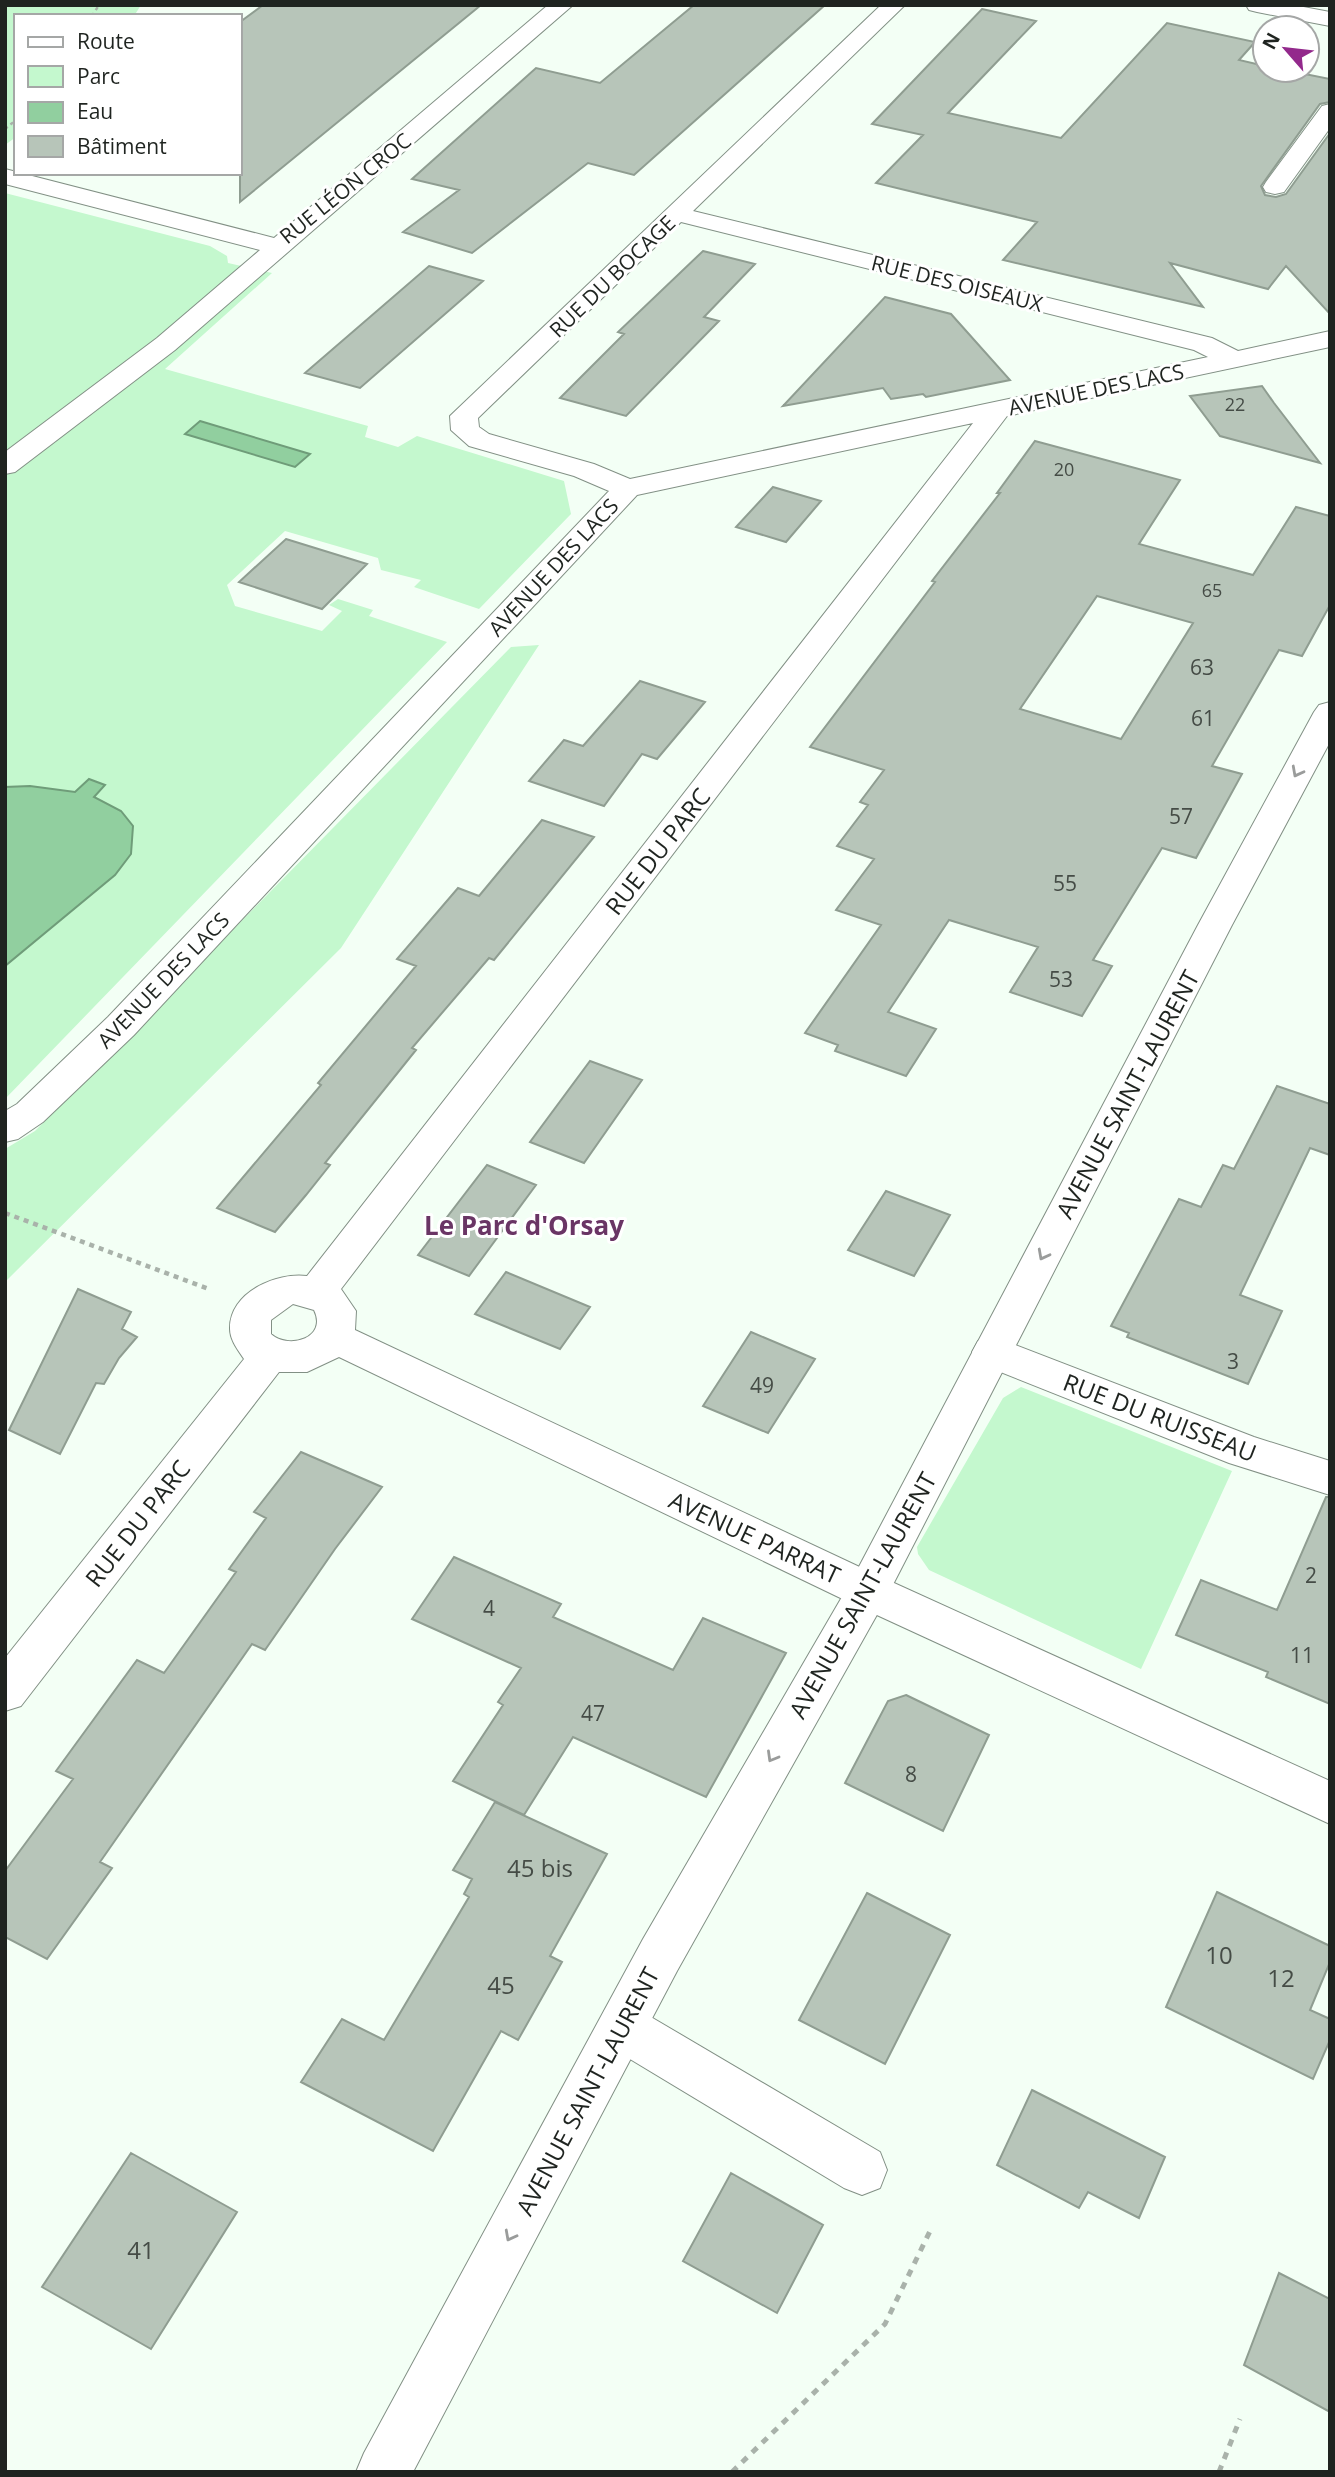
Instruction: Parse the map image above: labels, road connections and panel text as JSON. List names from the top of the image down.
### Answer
{
  "streets": {
    "street": [
      "RUE LÉON CROC",
      "RUE DU BOCAGE",
      "RUE DES OISEAUX",
      "AVENUE DES LACS",
      "RUE DU PARC",
      "AVENUE SAINT-LAURENT",
      "RUE DU RUISSEAU",
      "AVENUE PARRAT"
    ]
  },
  "crossings": [
    ["RUE DU BOCAGE", "RUE DES OISEAUX"],
    ["RUE DU BOCAGE", "AVENUE DES LACS"],
    ["RUE DES OISEAUX", "AVENUE DES LACS"],
    ["AVENUE DES LACS", "RUE DU PARC"],
    ["RUE DU PARC", "AVENUE PARRAT"],
    ["AVENUE SAINT-LAURENT", "RUE DU RUISSEAU"],
    ["AVENUE SAINT-LAURENT", "AVENUE PARRAT"]
  ],
  "one_way": ["AVENUE SAINT-LAURENT"],
  "districts": ["Le Parc d'Orsay"],
  "house_numbers": [
    "22",
    "20",
    "65",
    "63",
    "61",
    "57",
    "55",
    "53",
    "3",
    "49",
    "2",
    "4",
    "11",
    "47",
    "8",
    "45 bis",
    "10",
    "12",
    "45",
    "41"
  ],
  "legend": [
    "Route",
    "Parc",
    "Eau",
    "Bâtiment"
  ],
  "north": "top left"
}
